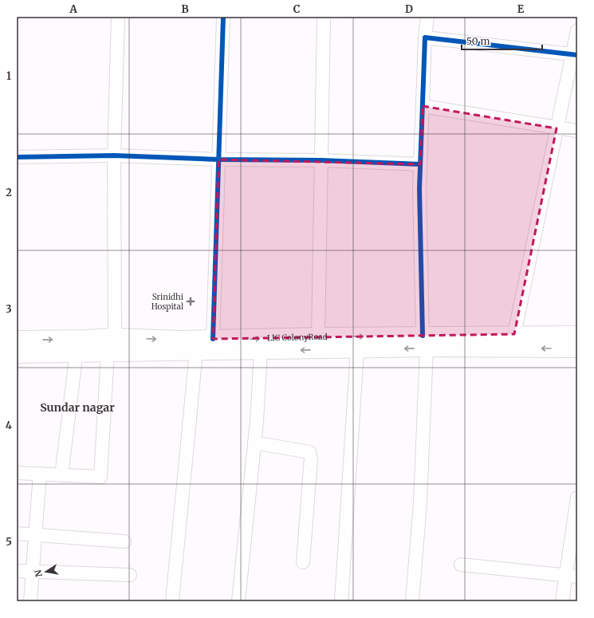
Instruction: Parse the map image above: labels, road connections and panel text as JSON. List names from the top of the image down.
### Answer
{
  "streets": {
    "main road": ["LIC ColonyRoad"]
  },
  "districts": ["Sundar nagar"],
  "places": {
    "health": ["Srinidhi Hospital"]
  },
  "scale_bar": "50 m",
  "north": "left",
  "grid": {
    "columns": [
      "A",
      "B",
      "C",
      "D",
      "E"
    ],
    "rows": [
      "1",
      "2",
      "3",
      "4",
      "5"
    ]
  }
}
